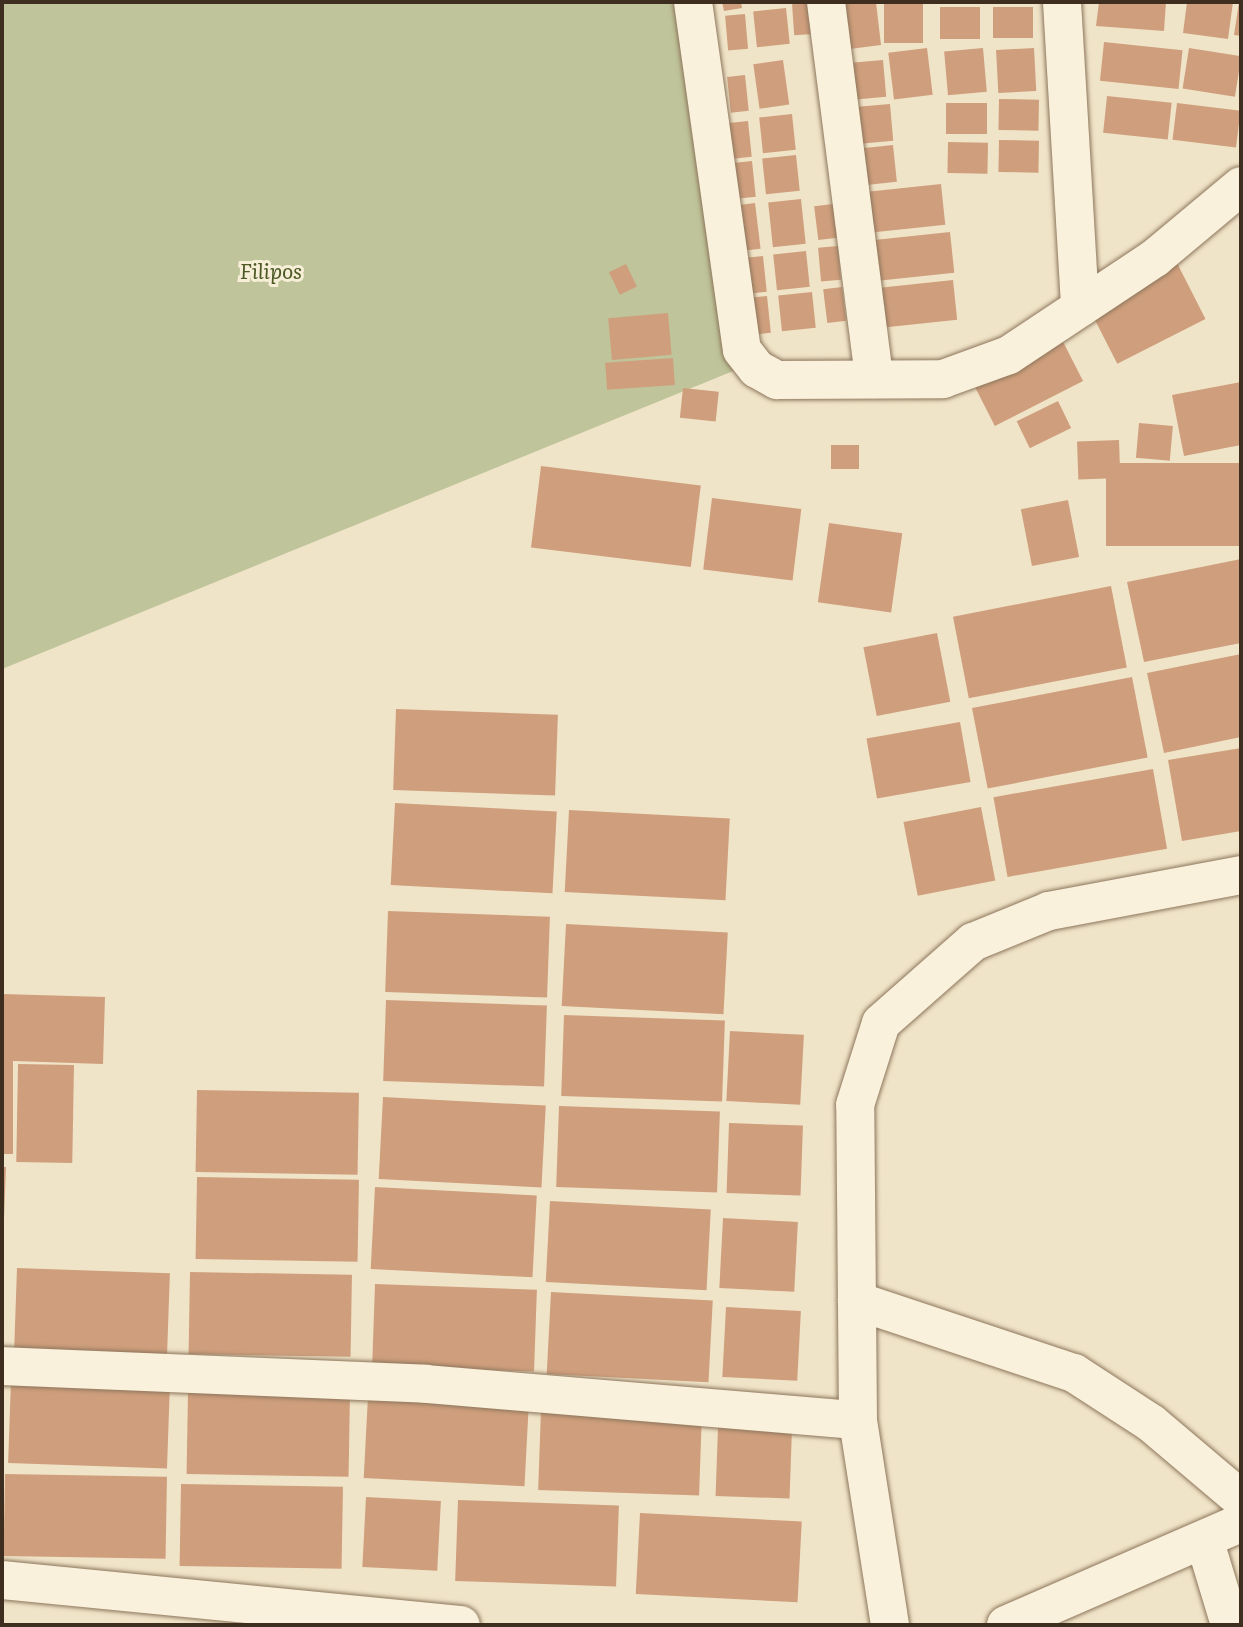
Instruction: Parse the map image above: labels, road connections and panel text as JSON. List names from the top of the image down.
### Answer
{
  "parks": ["Filipos"]
}
